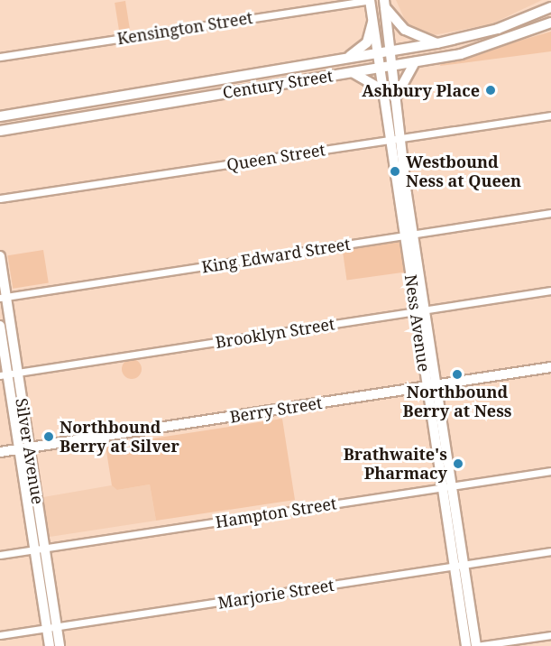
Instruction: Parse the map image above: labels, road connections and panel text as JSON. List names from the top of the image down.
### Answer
{
  "streets": {
    "main road": [
      "Century Street",
      "Ness Avenue",
      "Berry Street",
      "Silver Avenue"
    ],
    "street": [
      "Kensington Street",
      "Queen Street",
      "King Edward Street",
      "Brooklyn Street",
      "Hampton Street",
      "Marjorie Street"
    ]
  },
  "crossings": [
    ["Kensington Street", "Ness Avenue"],
    ["Century Street", "Ness Avenue"],
    ["Queen Street", "Ness Avenue"],
    ["King Edward Street", "Ness Avenue"],
    ["King Edward Street", "Silver Avenue"],
    ["Ness Avenue", "Brooklyn Street"],
    ["Ness Avenue", "Berry Street"],
    ["Ness Avenue", "Hampton Street"],
    ["Ness Avenue", "Marjorie Street"],
    ["Brooklyn Street", "Silver Avenue"],
    ["Berry Street", "Silver Avenue"],
    ["Silver Avenue", "Hampton Street"],
    ["Silver Avenue", "Marjorie Street"]
  ],
  "places": [
    "Ashbury Place",
    "Westbound Ness at Queen",
    "Northbound Berry at Ness",
    "Northbound Berry at Silver",
    "Brathwaite's Pharmacy"
  ]
}
